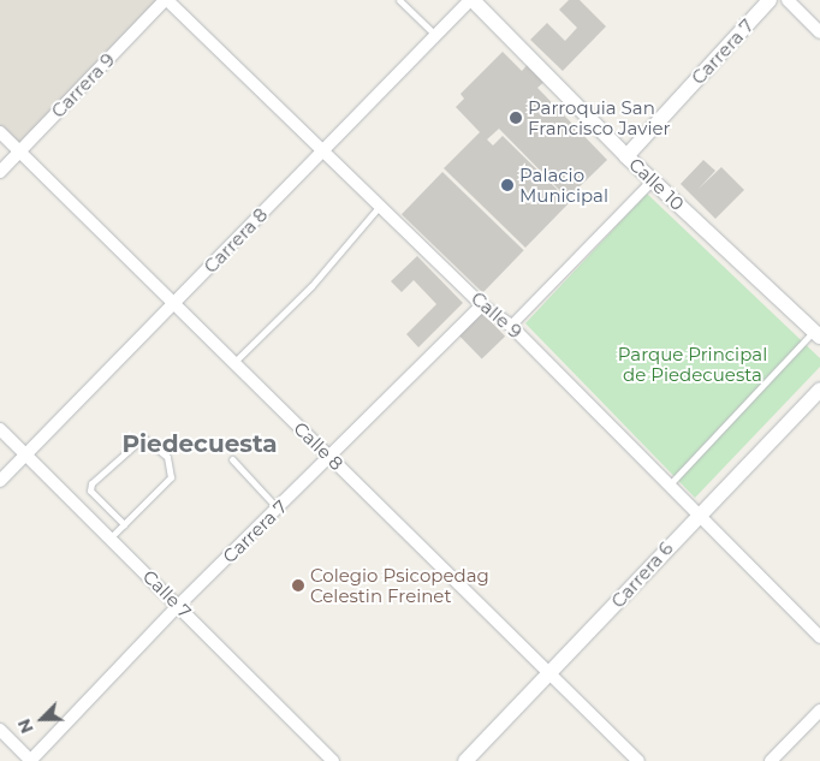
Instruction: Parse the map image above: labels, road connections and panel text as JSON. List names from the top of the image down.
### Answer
{
  "streets": {
    "street": [
      "Carrera 7",
      "Carrera 9",
      "Calle 10",
      "Carrera 8",
      "Calle 9",
      "Calle 8",
      "Carrera 6",
      "Calle 7"
    ]
  },
  "crossings": [
    ["Carrera 7", "Calle 10"],
    ["Carrera 7", "Calle 9"],
    ["Carrera 7", "Calle 8"],
    ["Carrera 7", "Calle 7"],
    ["Carrera 9", "Calle 9"],
    ["Carrera 9", "Calle 8"],
    ["Calle 10", "Carrera 8"],
    ["Carrera 8", "Calle 9"],
    ["Carrera 8", "Calle 8"],
    ["Carrera 8", "Calle 7"],
    ["Calle 9", "Carrera 6"],
    ["Calle 8", "Carrera 6"]
  ],
  "districts": ["Piedecuesta"],
  "parks": ["Parque Principal de Piedecuesta"],
  "places": ["Parroquia San Francisco Javier", "Palacio Municipal", "Colegio Psicopedag Celestin Freinet"],
  "north": "bottom left"
}
